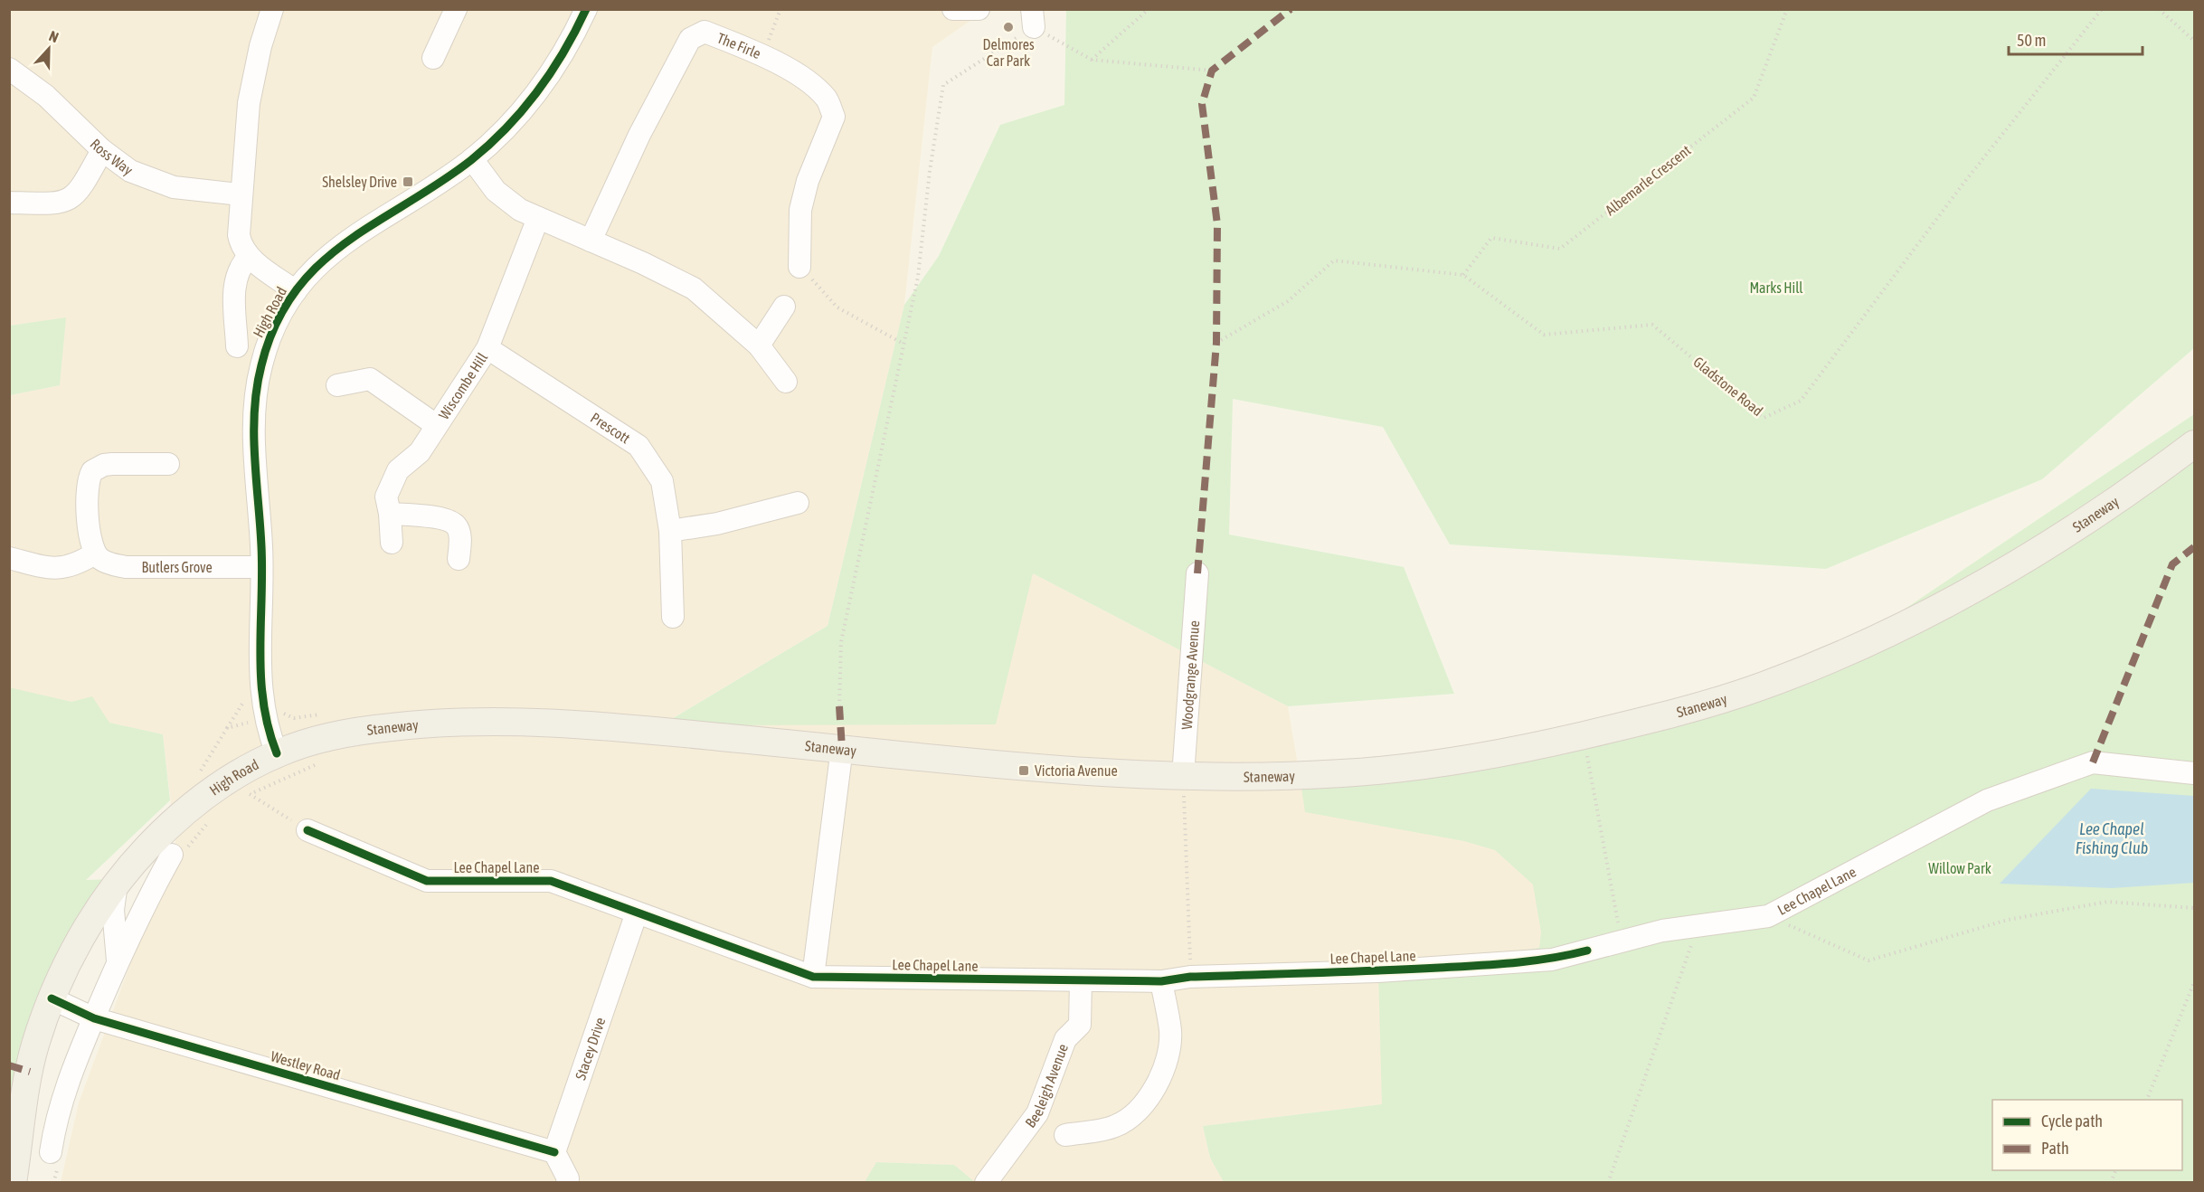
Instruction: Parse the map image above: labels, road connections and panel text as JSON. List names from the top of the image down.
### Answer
{
  "streets": {
    "main road": ["High Road", "Staneway"],
    "street": [
      "The Firle",
      "Ross Way",
      "Wiscombe Hill",
      "Prescott",
      "Butlers Grove",
      "Woodgrange Avenue",
      "Lee Chapel Lane",
      "Stacey Drive",
      "Westley Road",
      "Beeleigh Avenue"
    ],
    "path": ["Albemarle Crescent", "Gladstone Road"]
  },
  "crossings": [
    ["Albemarle Crescent", "Gladstone Road"],
    ["High Road", "Staneway"],
    ["High Road", "Butlers Grove"],
    ["High Road", "Westley Road"],
    ["Wiscombe Hill", "Prescott"],
    ["Staneway", "Woodgrange Avenue"],
    ["Lee Chapel Lane", "Stacey Drive"],
    ["Lee Chapel Lane", "Beeleigh Avenue"],
    ["Stacey Drive", "Westley Road"]
  ],
  "water": ["Lee Chapel Fishing Club"],
  "parks": ["Marks Hill", "Willow Park"],
  "places": {
    "other": ["Delmores Car Park"],
    "transit": ["Shelsley Drive", "Victoria Avenue"]
  },
  "legend": ["Cycle path", "Path"],
  "scale_bar": "50 m",
  "north": "top"
}
